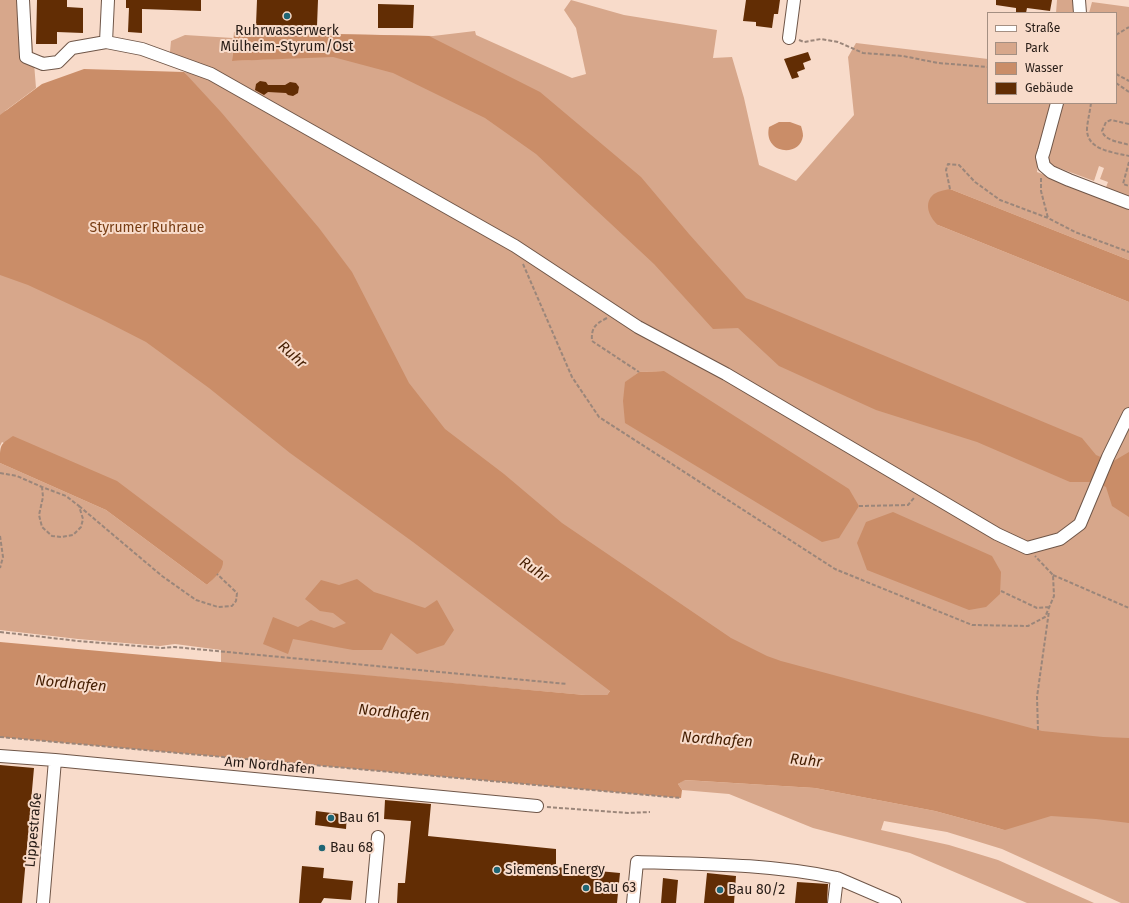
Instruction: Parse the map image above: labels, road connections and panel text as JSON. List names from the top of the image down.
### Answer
{
  "streets": {
    "street": ["Am Nordhafen", "Lippestraße"]
  },
  "crossings": [
    ["Am Nordhafen", "Lippestraße"]
  ],
  "water": ["Ruhr", "Nordhafen"],
  "parks": ["Styrumer Ruhraue"],
  "places": [
    "Ruhrwasserwerk Mülheim-Styrum/Ost",
    "Bau 61",
    "Bau 68",
    "Siemens Energy",
    "Bau 63",
    "Bau 80/2"
  ],
  "legend": [
    "Straße",
    "Park",
    "Wasser",
    "Gebäude"
  ]
}
